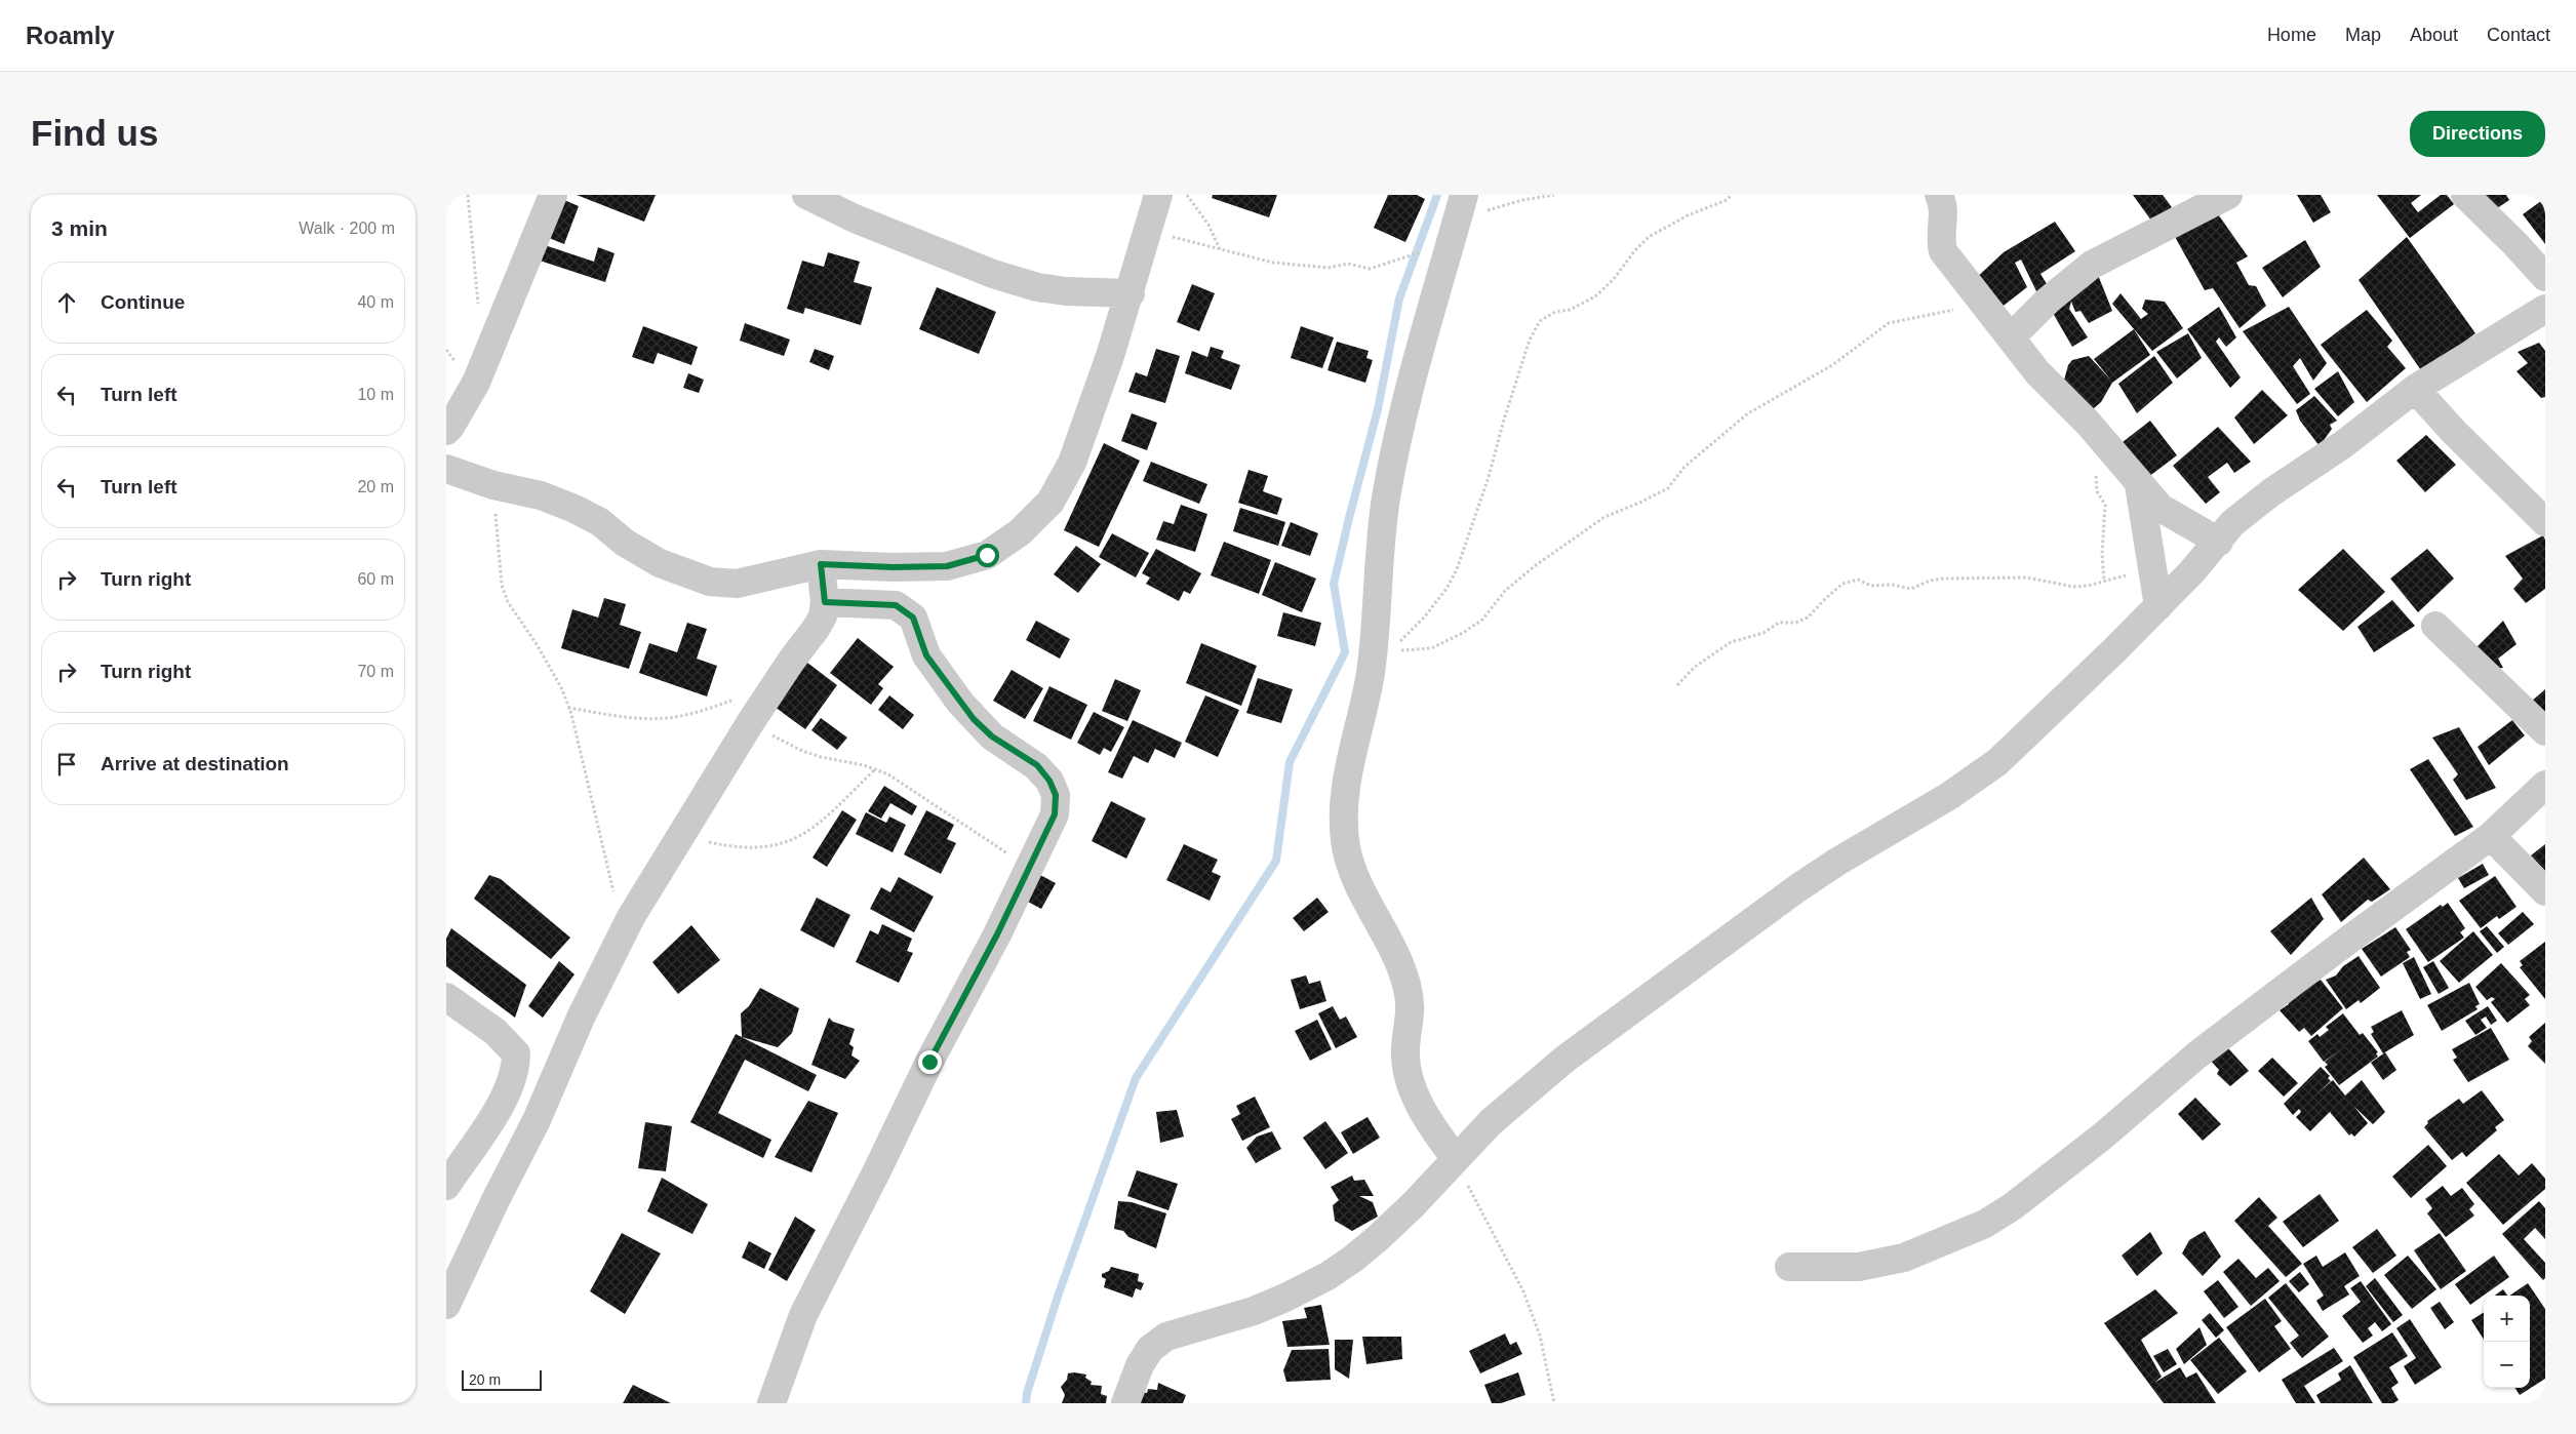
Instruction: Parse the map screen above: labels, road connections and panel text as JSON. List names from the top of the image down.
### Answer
{
  "scale_bar": "20 m",
  "page": {
    "header": "Roamly",
    "nav": [
      "Home",
      "Map",
      "About",
      "Contact"
    ],
    "buttons": "Directions",
    "title": "Find us",
    "heading": ["3 min", "Walk · 200 m"],
    "list": [
      ["Continue", "40 m"],
      ["Turn left", "10 m"],
      ["Turn left", "20 m"],
      ["Turn right", "60 m"],
      ["Turn right", "70 m"],
      "Arrive at destination"
    ],
    "map_buttons": ["+", "−"],
    "scale": "20 m"
  }
}
